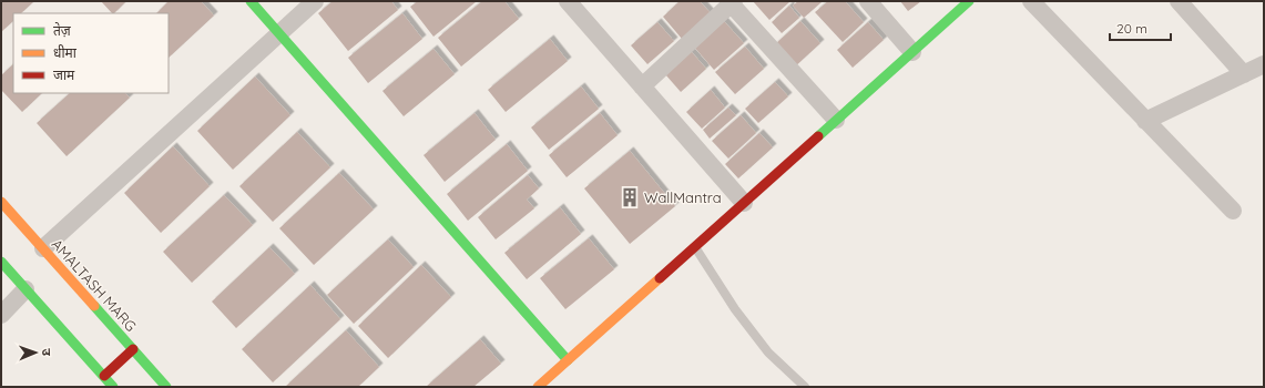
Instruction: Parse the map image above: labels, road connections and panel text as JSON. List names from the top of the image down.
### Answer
{
  "streets": {
    "street": ["AMALTASH MARG"]
  },
  "places": {
    "building": ["WallMantra"]
  },
  "legend": ["तेज़", "धीमा", "जाम"],
  "scale_bar": "20 m",
  "north": "right"
}
